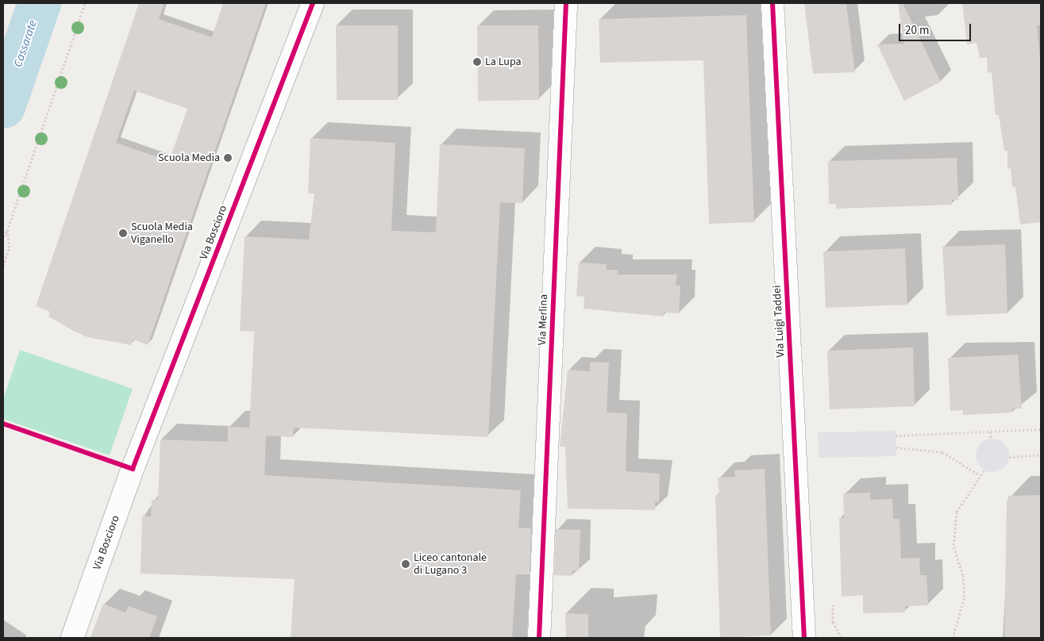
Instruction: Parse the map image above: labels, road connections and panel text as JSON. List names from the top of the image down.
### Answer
{
  "streets": {
    "street": ["Via Boscioro", "Via Merlina", "Via Luigi Taddei"]
  },
  "water": ["Cassarate"],
  "places": [
    "La Lupa",
    "Scuola Media",
    "Scuola Media Viganello",
    "Liceo cantonale di Lugano 3"
  ],
  "scale_bar": "20 m"
}
